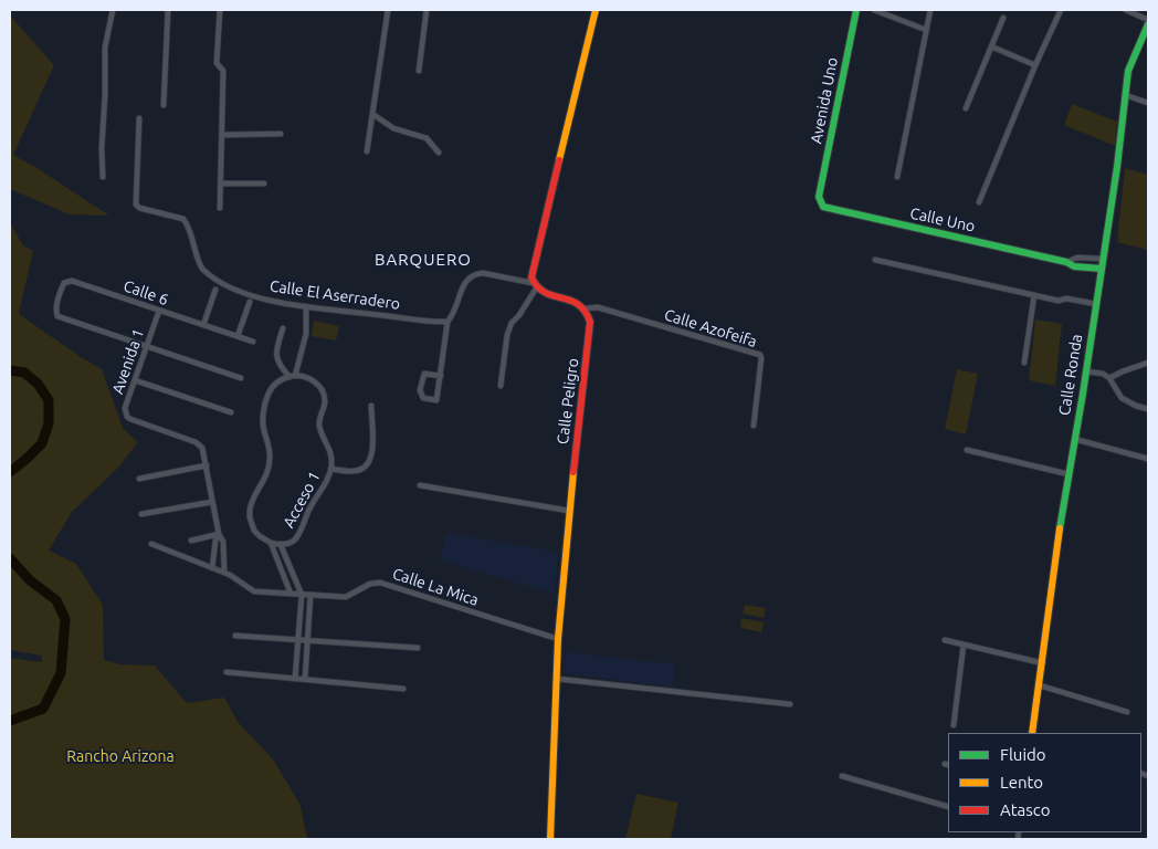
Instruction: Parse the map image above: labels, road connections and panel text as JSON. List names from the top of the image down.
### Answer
{
  "streets": {
    "street": [
      "Avenida Uno",
      "Calle Uno",
      "Calle 6",
      "Calle El Aserradero",
      "Calle Azofeifa",
      "Avenida 1",
      "Calle Ronda",
      "Calle Peligro",
      "Acceso 1",
      "Calle La Mica"
    ]
  },
  "crossings": [
    ["Avenida Uno", "Calle Uno"],
    ["Calle Uno", "Calle Ronda"],
    ["Calle 6", "Avenida 1"],
    ["Calle Azofeifa", "Calle Peligro"],
    ["Avenida 1", "Calle La Mica"],
    ["Calle Peligro", "Calle La Mica"],
    ["Acceso 1", "Calle La Mica"]
  ],
  "districts": ["BARQUERO"],
  "parks": ["Rancho Arizona"],
  "legend": ["Fluido", "Lento", "Atasco"]
}
